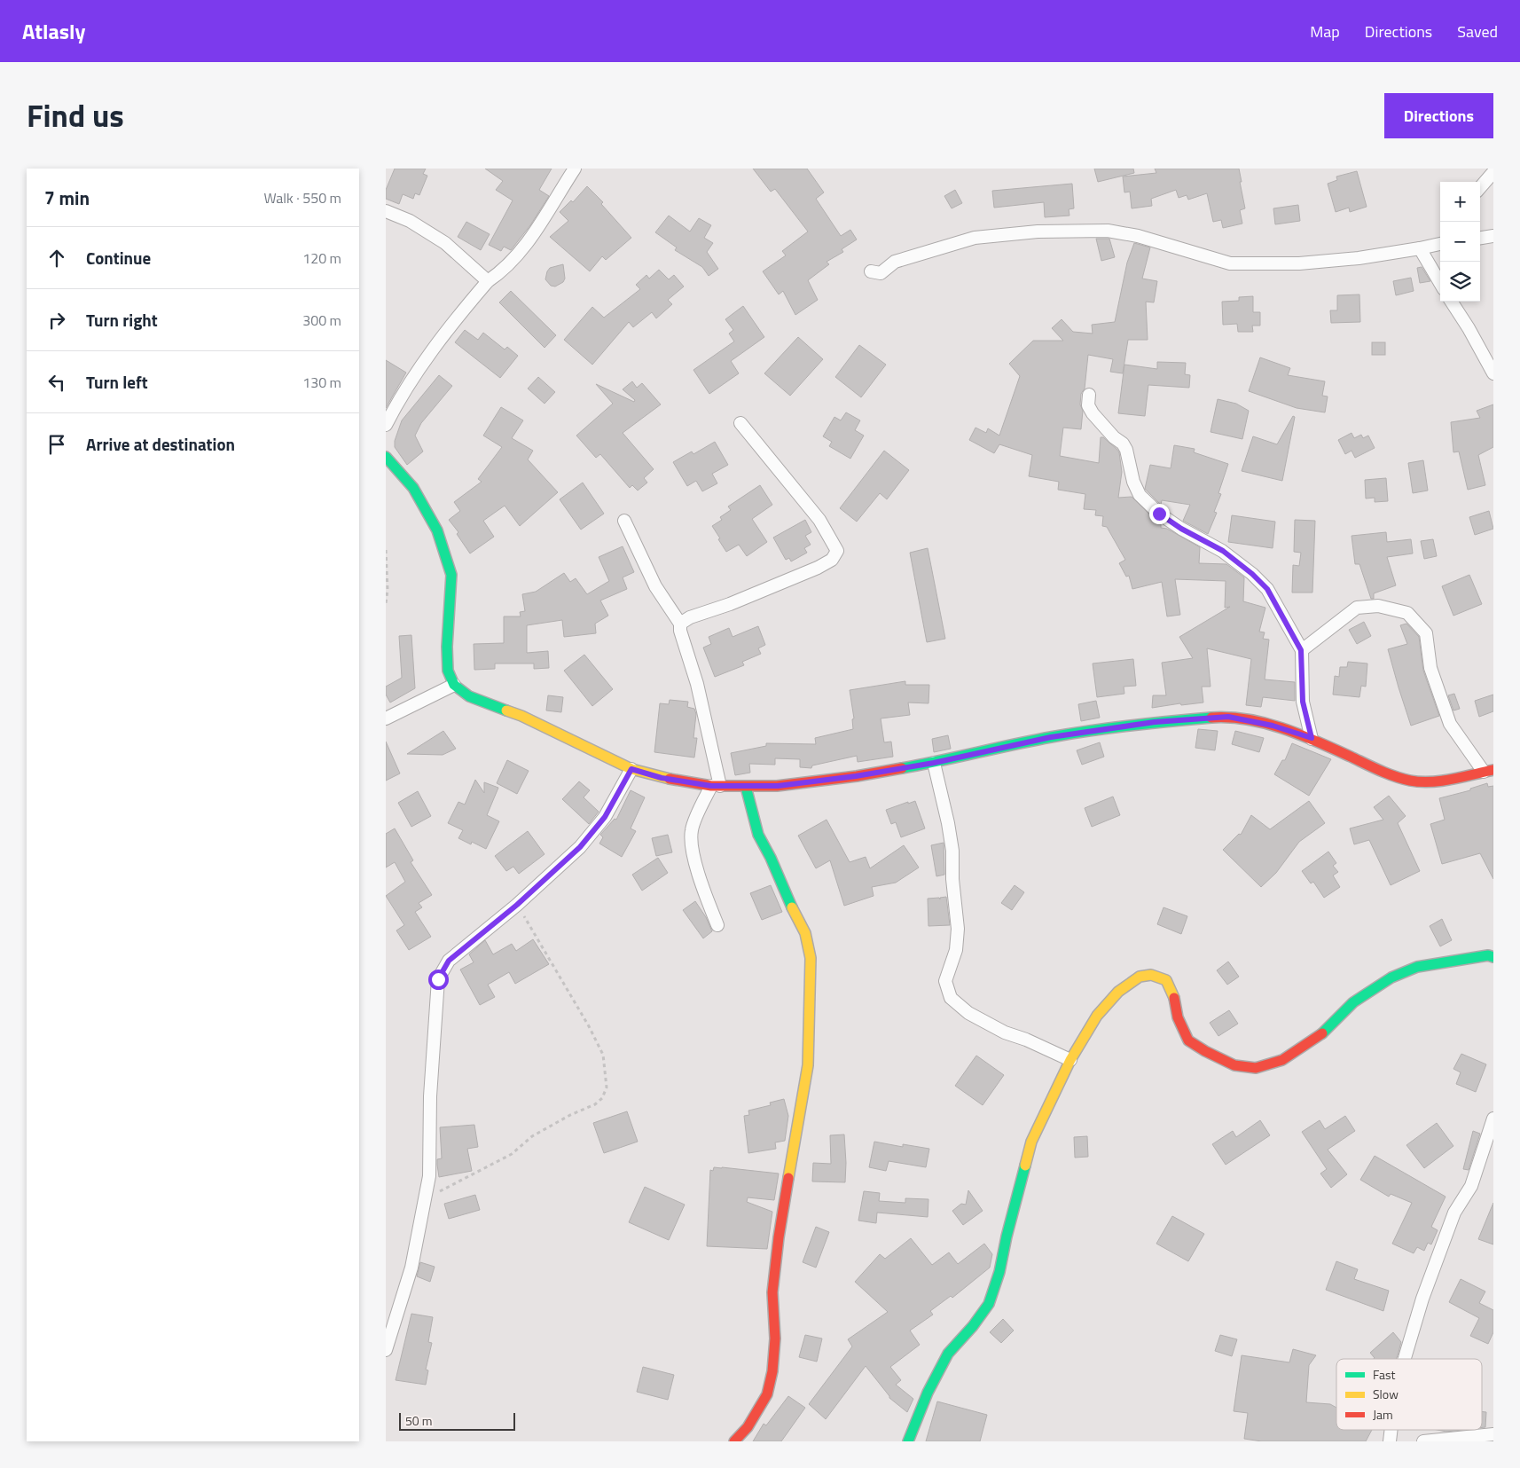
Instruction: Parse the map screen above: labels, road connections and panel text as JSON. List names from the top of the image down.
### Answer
{
  "legend": ["Fast", "Slow", "Jam"],
  "scale_bar": "50 m",
  "page": {
    "header": "Atlasly",
    "nav": ["Map", "Directions", "Saved"],
    "title": "Find us",
    "buttons": "Directions",
    "heading": ["7 min", "Walk · 550 m"],
    "map_buttons": ["+", "−"],
    "list": [
      ["Continue", "120 m"],
      ["Turn right", "300 m"],
      ["Turn left", "130 m"],
      "Arrive at destination"
    ],
    "scale": "50 m"
  }
}
